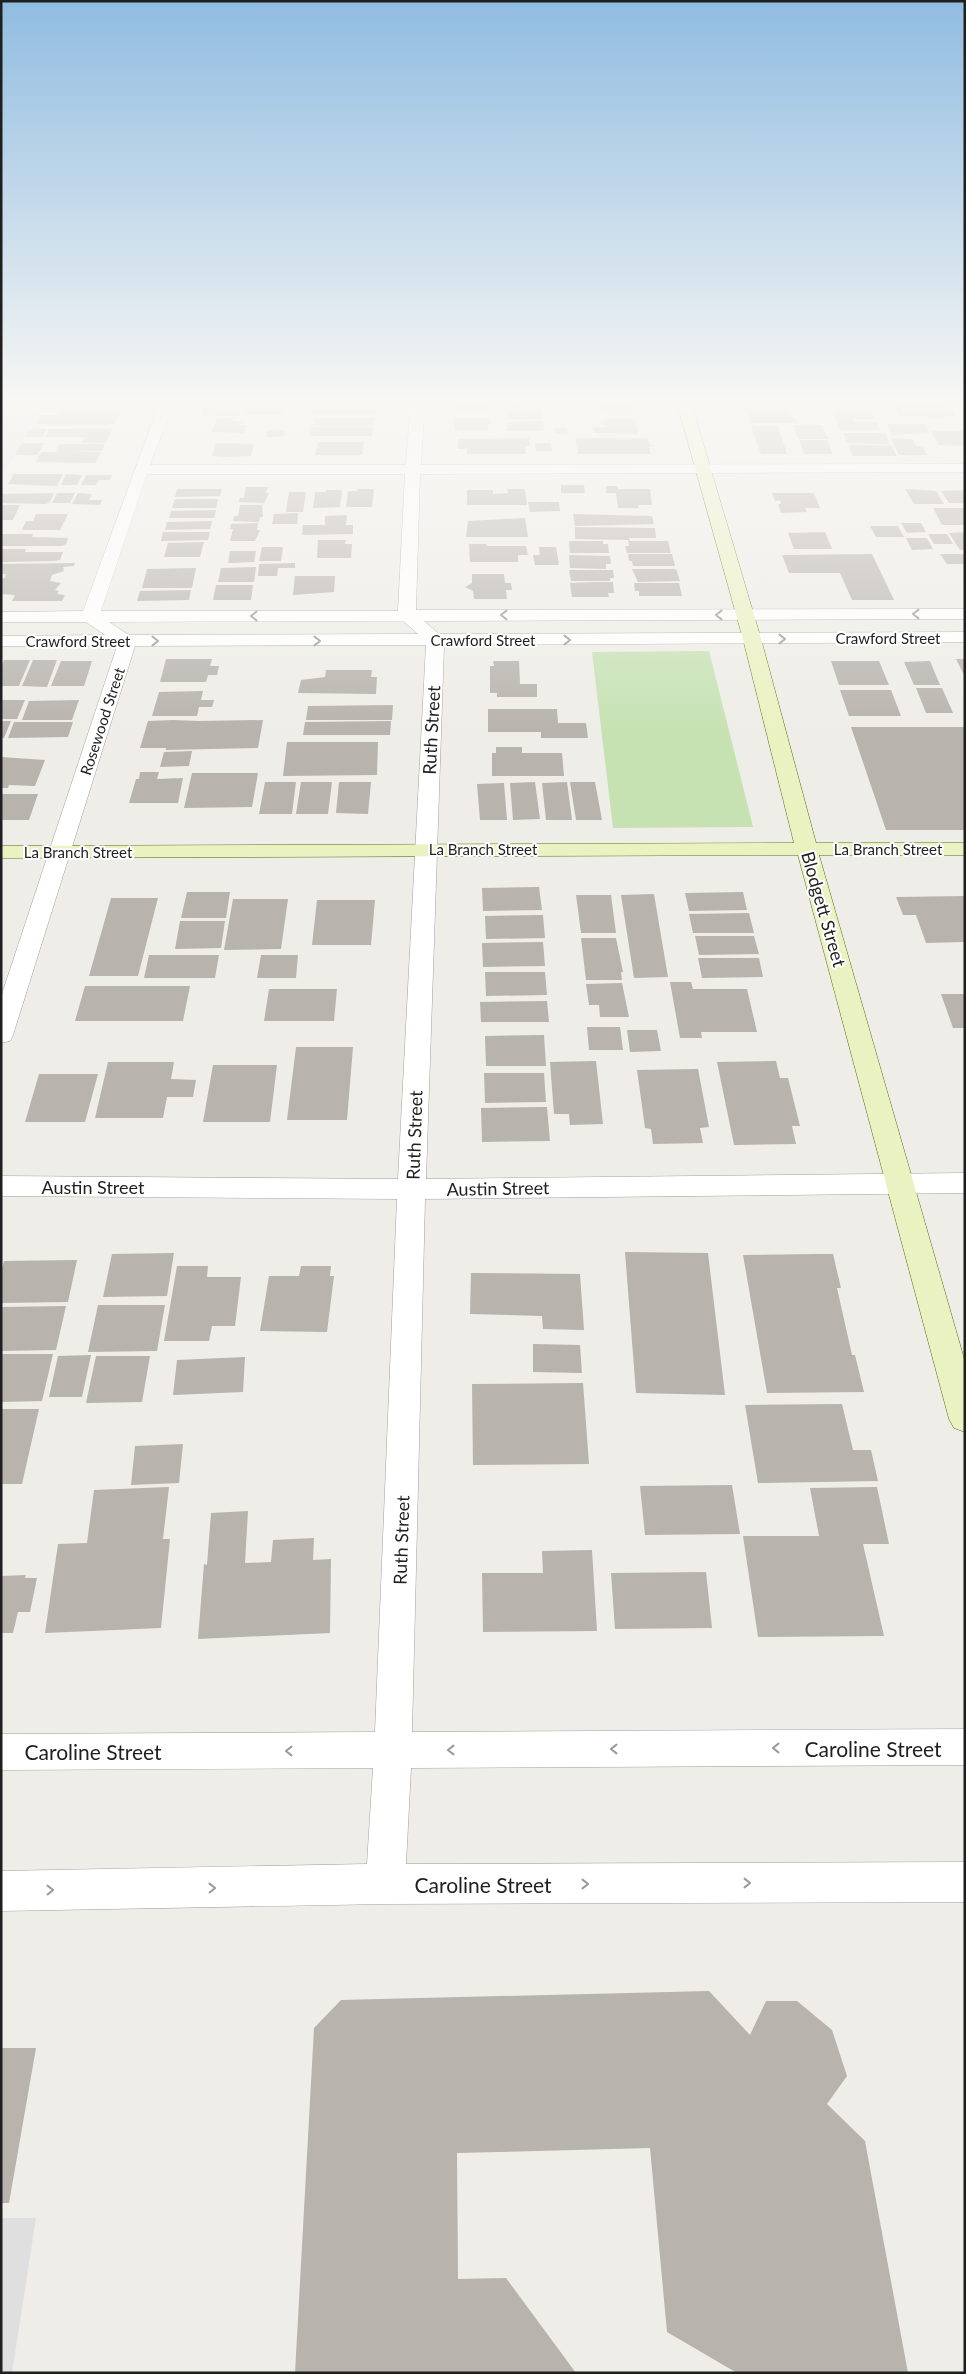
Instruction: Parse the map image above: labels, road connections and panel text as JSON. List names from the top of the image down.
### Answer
{
  "streets": {
    "street": [
      "Crawford Street",
      "Rosewood Street",
      "Ruth Street",
      "La Branch Street",
      "Blodgett Street",
      "Austin Street",
      "Caroline Street"
    ]
  },
  "crossings": [
    ["Crawford Street", "Rosewood Street"],
    ["Crawford Street", "Ruth Street"],
    ["Crawford Street", "Blodgett Street"],
    ["Rosewood Street", "La Branch Street"],
    ["Ruth Street", "La Branch Street"],
    ["Ruth Street", "Austin Street"],
    ["Ruth Street", "Caroline Street"],
    ["La Branch Street", "Blodgett Street"],
    ["Blodgett Street", "Austin Street"]
  ]
}
